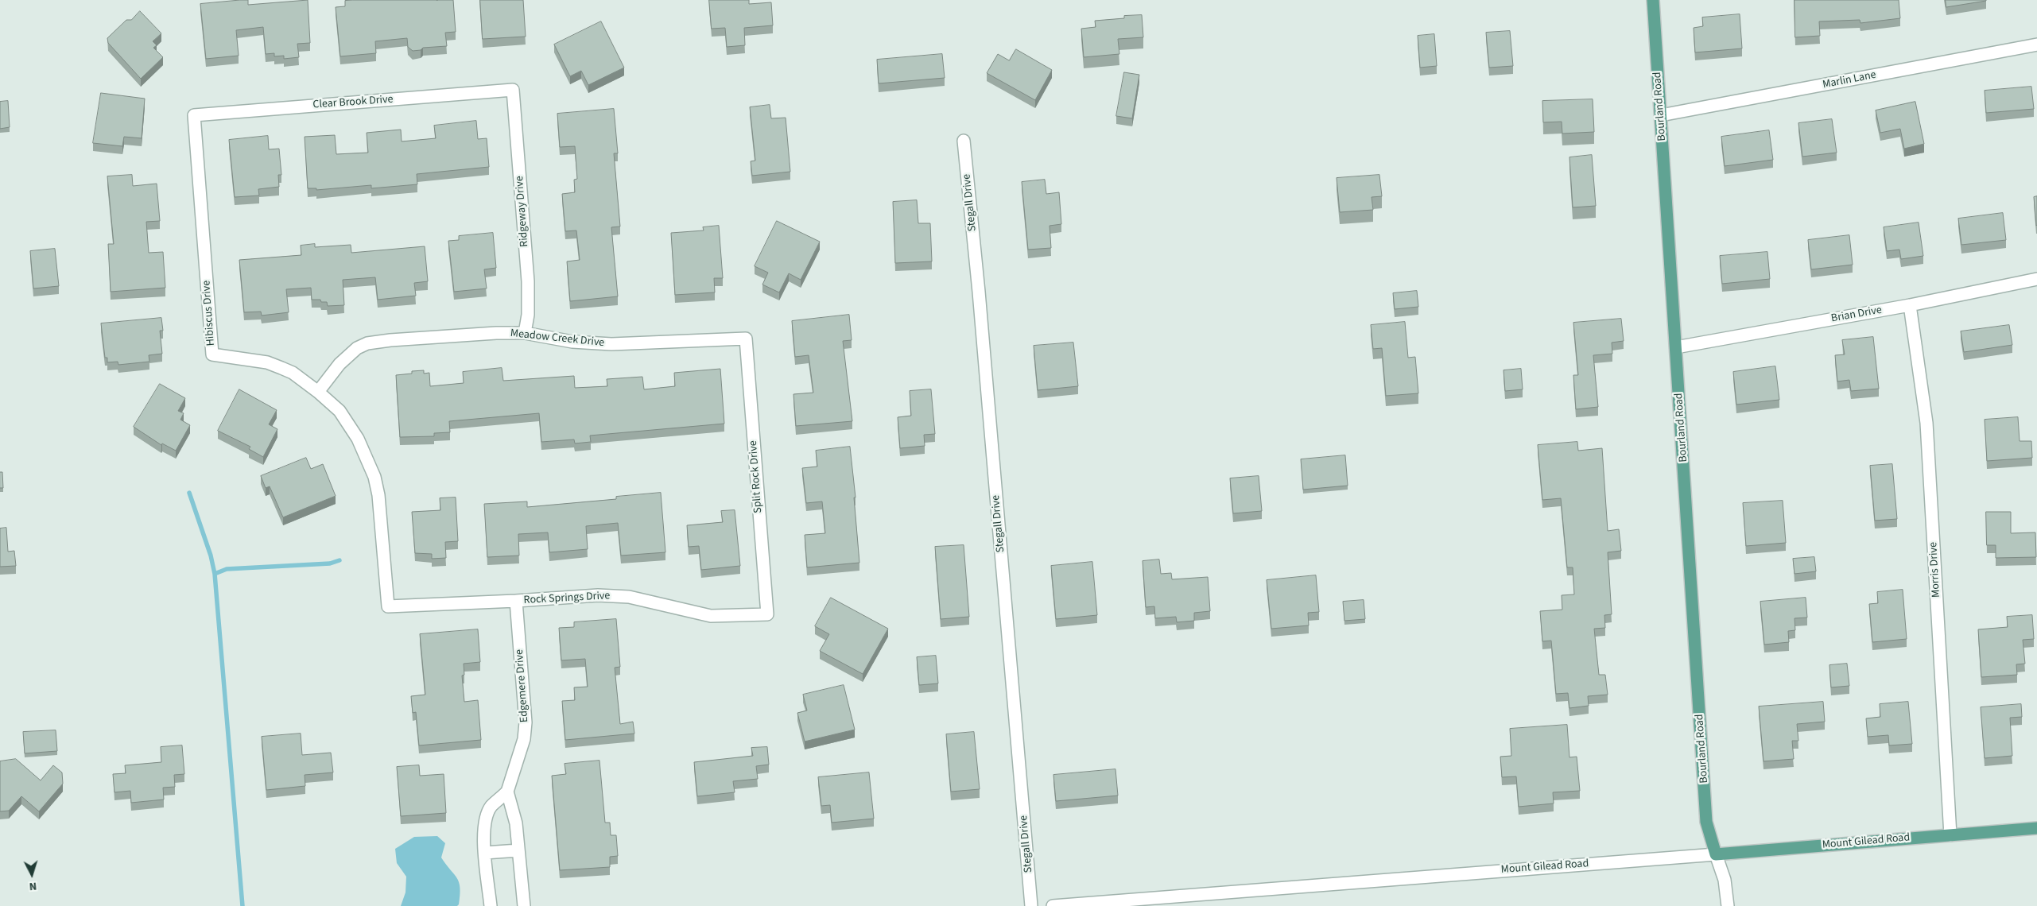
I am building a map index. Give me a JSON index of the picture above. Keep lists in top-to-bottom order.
{
  "streets": {
    "main road": ["Bourland Road", "Mount Gilead Road"],
    "street": [
      "Marlin Lane",
      "Clear Brook Drive",
      "Stegall Drive",
      "Ridgeway Drive",
      "Hibiscus Drive",
      "Brian Drive",
      "Meadow Creek Drive",
      "Split Rock Drive",
      "Morris Drive",
      "Rock Springs Drive",
      "Edgemere Drive"
    ]
  },
  "crossings": [
    ["Marlin Lane", "Bourland Road"],
    ["Clear Brook Drive", "Ridgeway Drive"],
    ["Clear Brook Drive", "Hibiscus Drive"],
    ["Bourland Road", "Brian Drive"],
    ["Bourland Road", "Mount Gilead Road"],
    ["Ridgeway Drive", "Meadow Creek Drive"],
    ["Hibiscus Drive", "Meadow Creek Drive"],
    ["Hibiscus Drive", "Rock Springs Drive"],
    ["Brian Drive", "Morris Drive"],
    ["Meadow Creek Drive", "Split Rock Drive"],
    ["Split Rock Drive", "Rock Springs Drive"],
    ["Morris Drive", "Mount Gilead Road"],
    ["Rock Springs Drive", "Edgemere Drive"]
  ],
  "north": "bottom"
}
